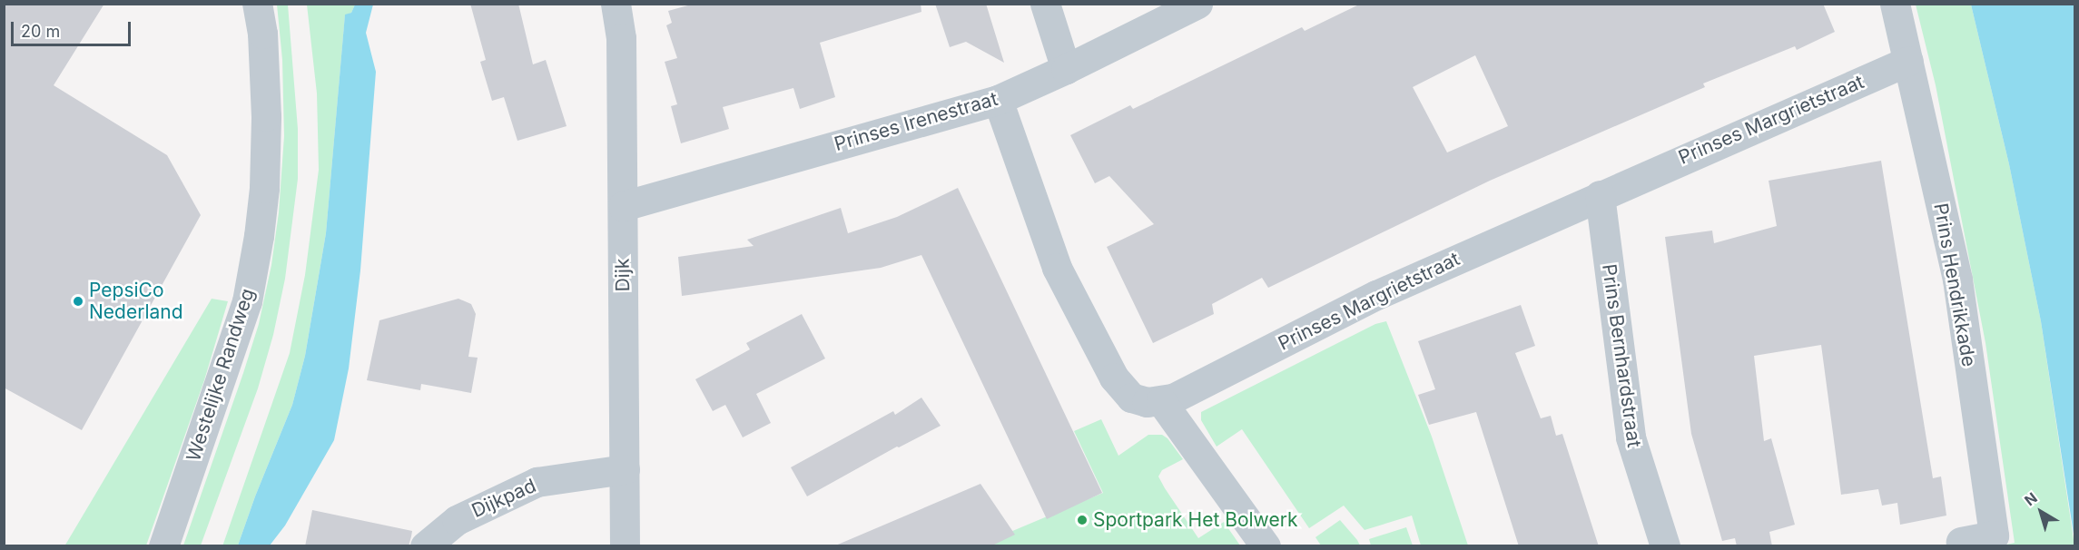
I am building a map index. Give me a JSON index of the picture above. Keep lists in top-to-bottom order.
{
  "streets": {
    "street": [
      "Prinses Margrietstraat",
      "Prinses Irenestraat",
      "Dijk",
      "Prins Hendrikkade",
      "Prins Bernhardstraat",
      "Westelijke Randweg",
      "Dijkpad"
    ]
  },
  "crossings": [
    ["Prinses Margrietstraat", "Prinses Irenestraat"],
    ["Prinses Margrietstraat", "Prins Hendrikkade"],
    ["Prinses Margrietstraat", "Prins Bernhardstraat"],
    ["Prinses Irenestraat", "Dijk"],
    ["Dijk", "Dijkpad"]
  ],
  "places": ["PepsiCo Nederland", "Sportpark Het Bolwerk"],
  "scale_bar": "20 m",
  "north": "top left"
}
